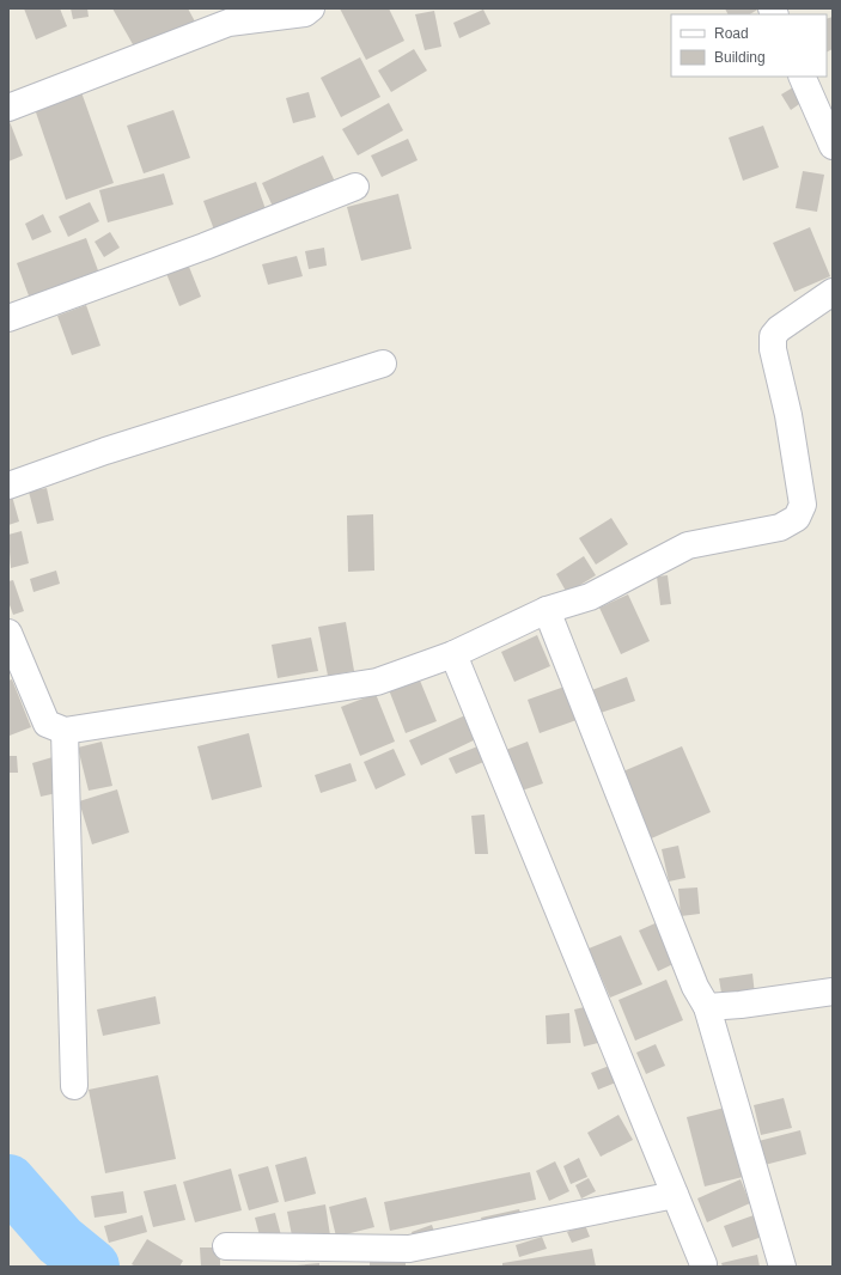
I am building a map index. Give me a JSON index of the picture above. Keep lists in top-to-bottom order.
{
  "legend": ["Road", "Building"]
}
